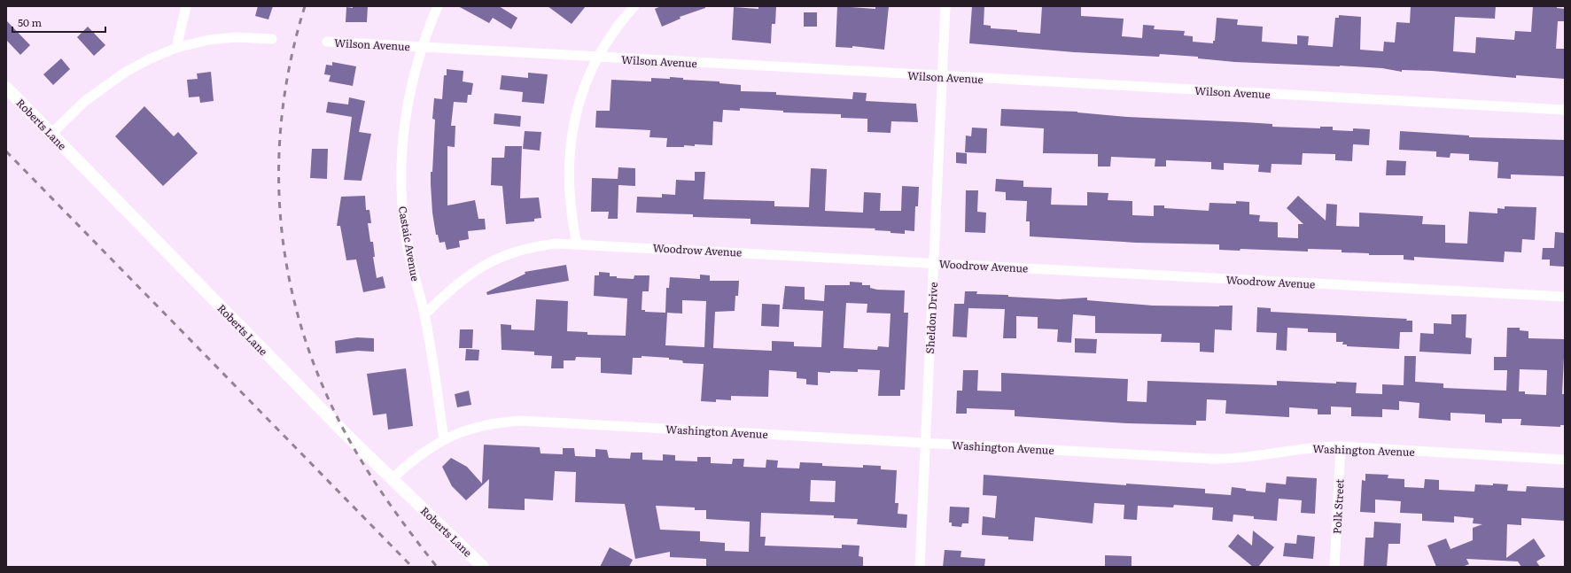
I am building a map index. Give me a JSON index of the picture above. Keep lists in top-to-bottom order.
{
  "streets": {
    "street": [
      "Wilson Avenue",
      "Roberts Lane",
      "Castaic Avenue",
      "Woodrow Avenue",
      "Sheldon Drive",
      "Washington Avenue",
      "Polk Street"
    ]
  },
  "crossings": [
    ["Wilson Avenue", "Castaic Avenue"],
    ["Wilson Avenue", "Sheldon Drive"],
    ["Castaic Avenue", "Woodrow Avenue"],
    ["Castaic Avenue", "Washington Avenue"],
    ["Woodrow Avenue", "Sheldon Drive"],
    ["Sheldon Drive", "Washington Avenue"],
    ["Washington Avenue", "Polk Street"]
  ],
  "scale_bar": "50 m"
}
